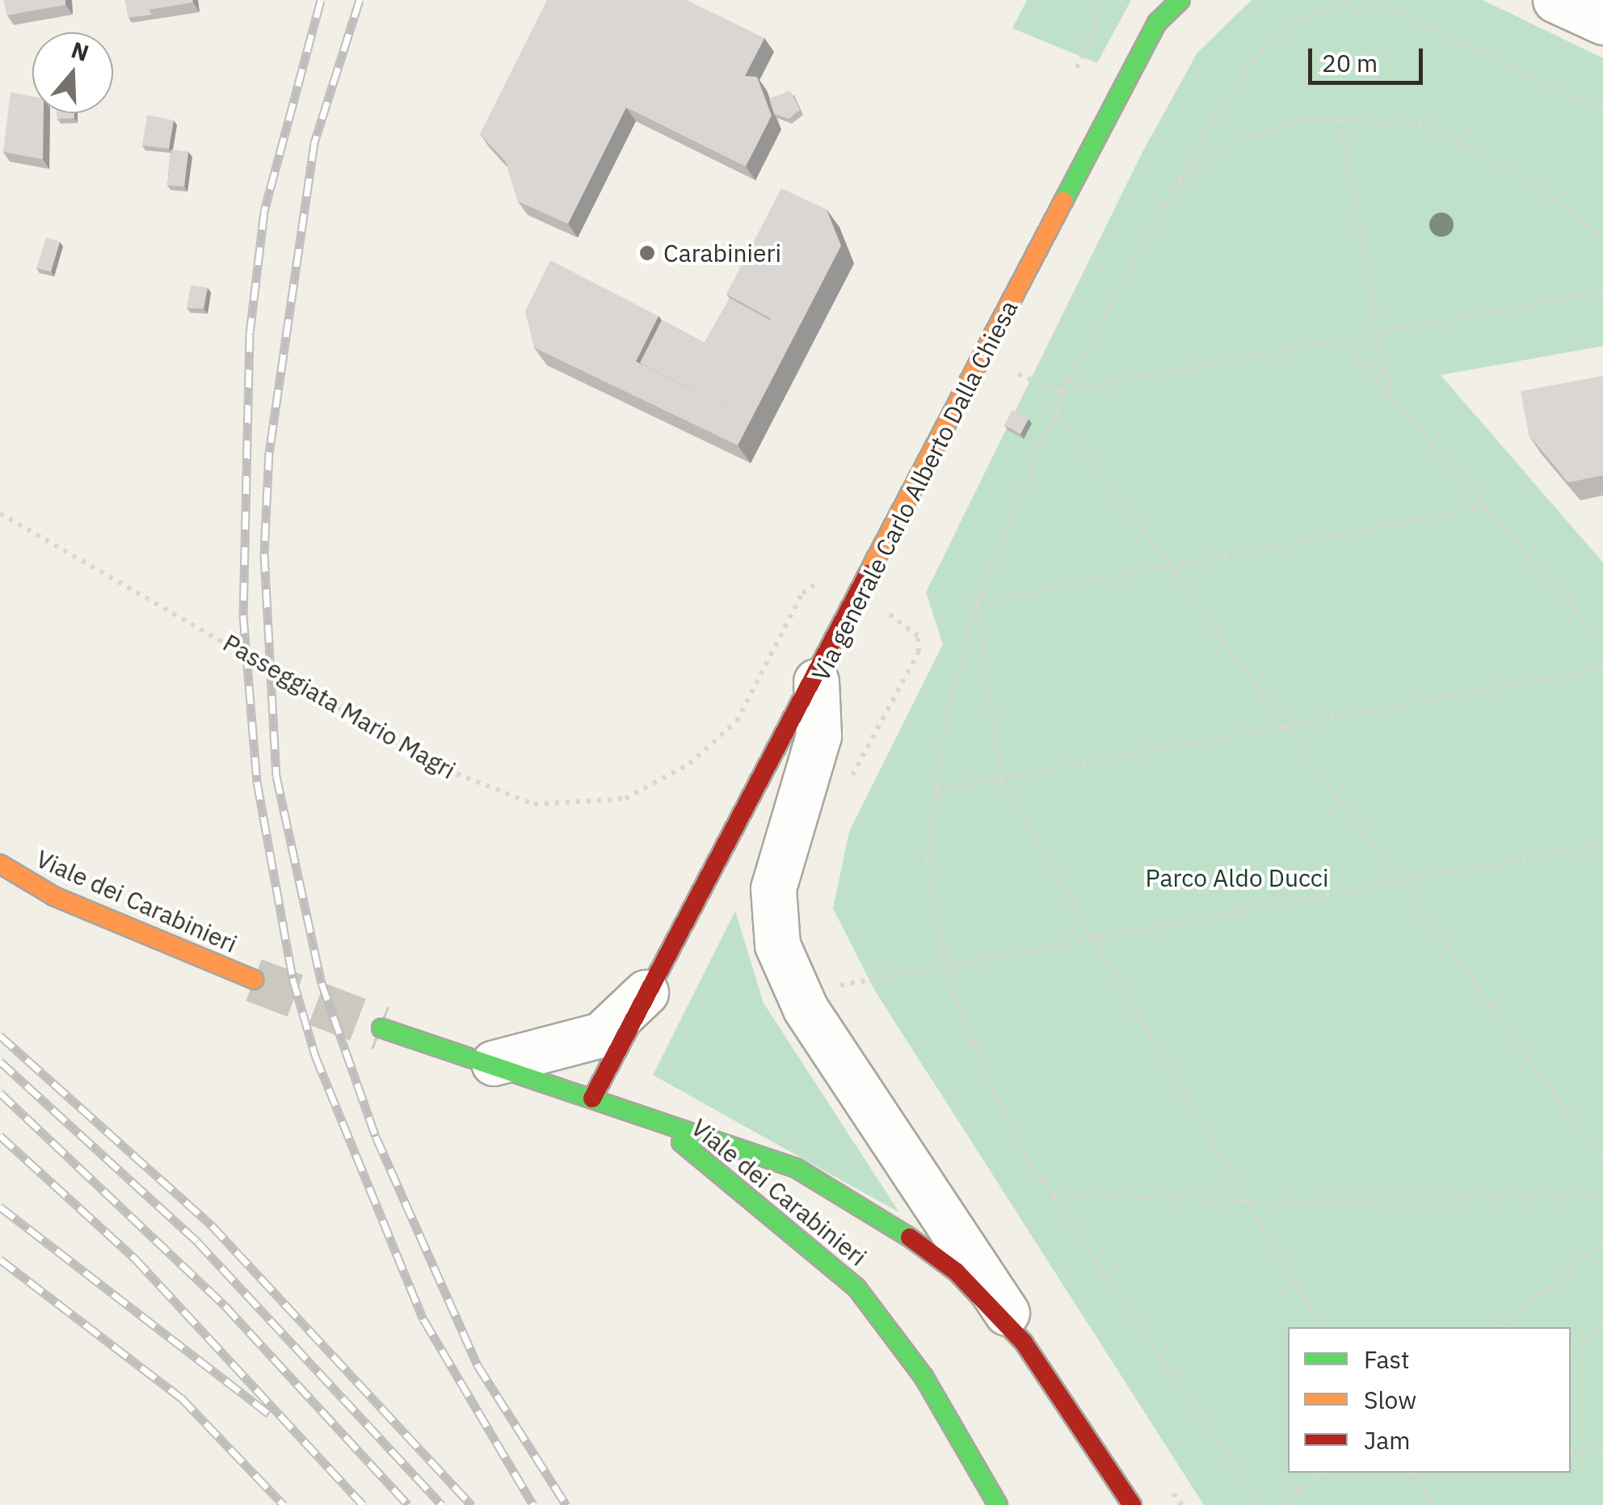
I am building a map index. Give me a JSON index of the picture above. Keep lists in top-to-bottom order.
{
  "streets": {
    "main road": ["Via generale Carlo Alberto Dalla Chiesa", "Viale dei Carabinieri"],
    "path": ["Passeggiata Mario Magri"]
  },
  "crossings": [
    ["Via generale Carlo Alberto Dalla Chiesa", "Viale dei Carabinieri"]
  ],
  "parks": ["Parco Aldo Ducci"],
  "places": ["Carabinieri"],
  "legend": ["Fast", "Slow", "Jam"],
  "scale_bar": "20 m",
  "north": "top"
}
